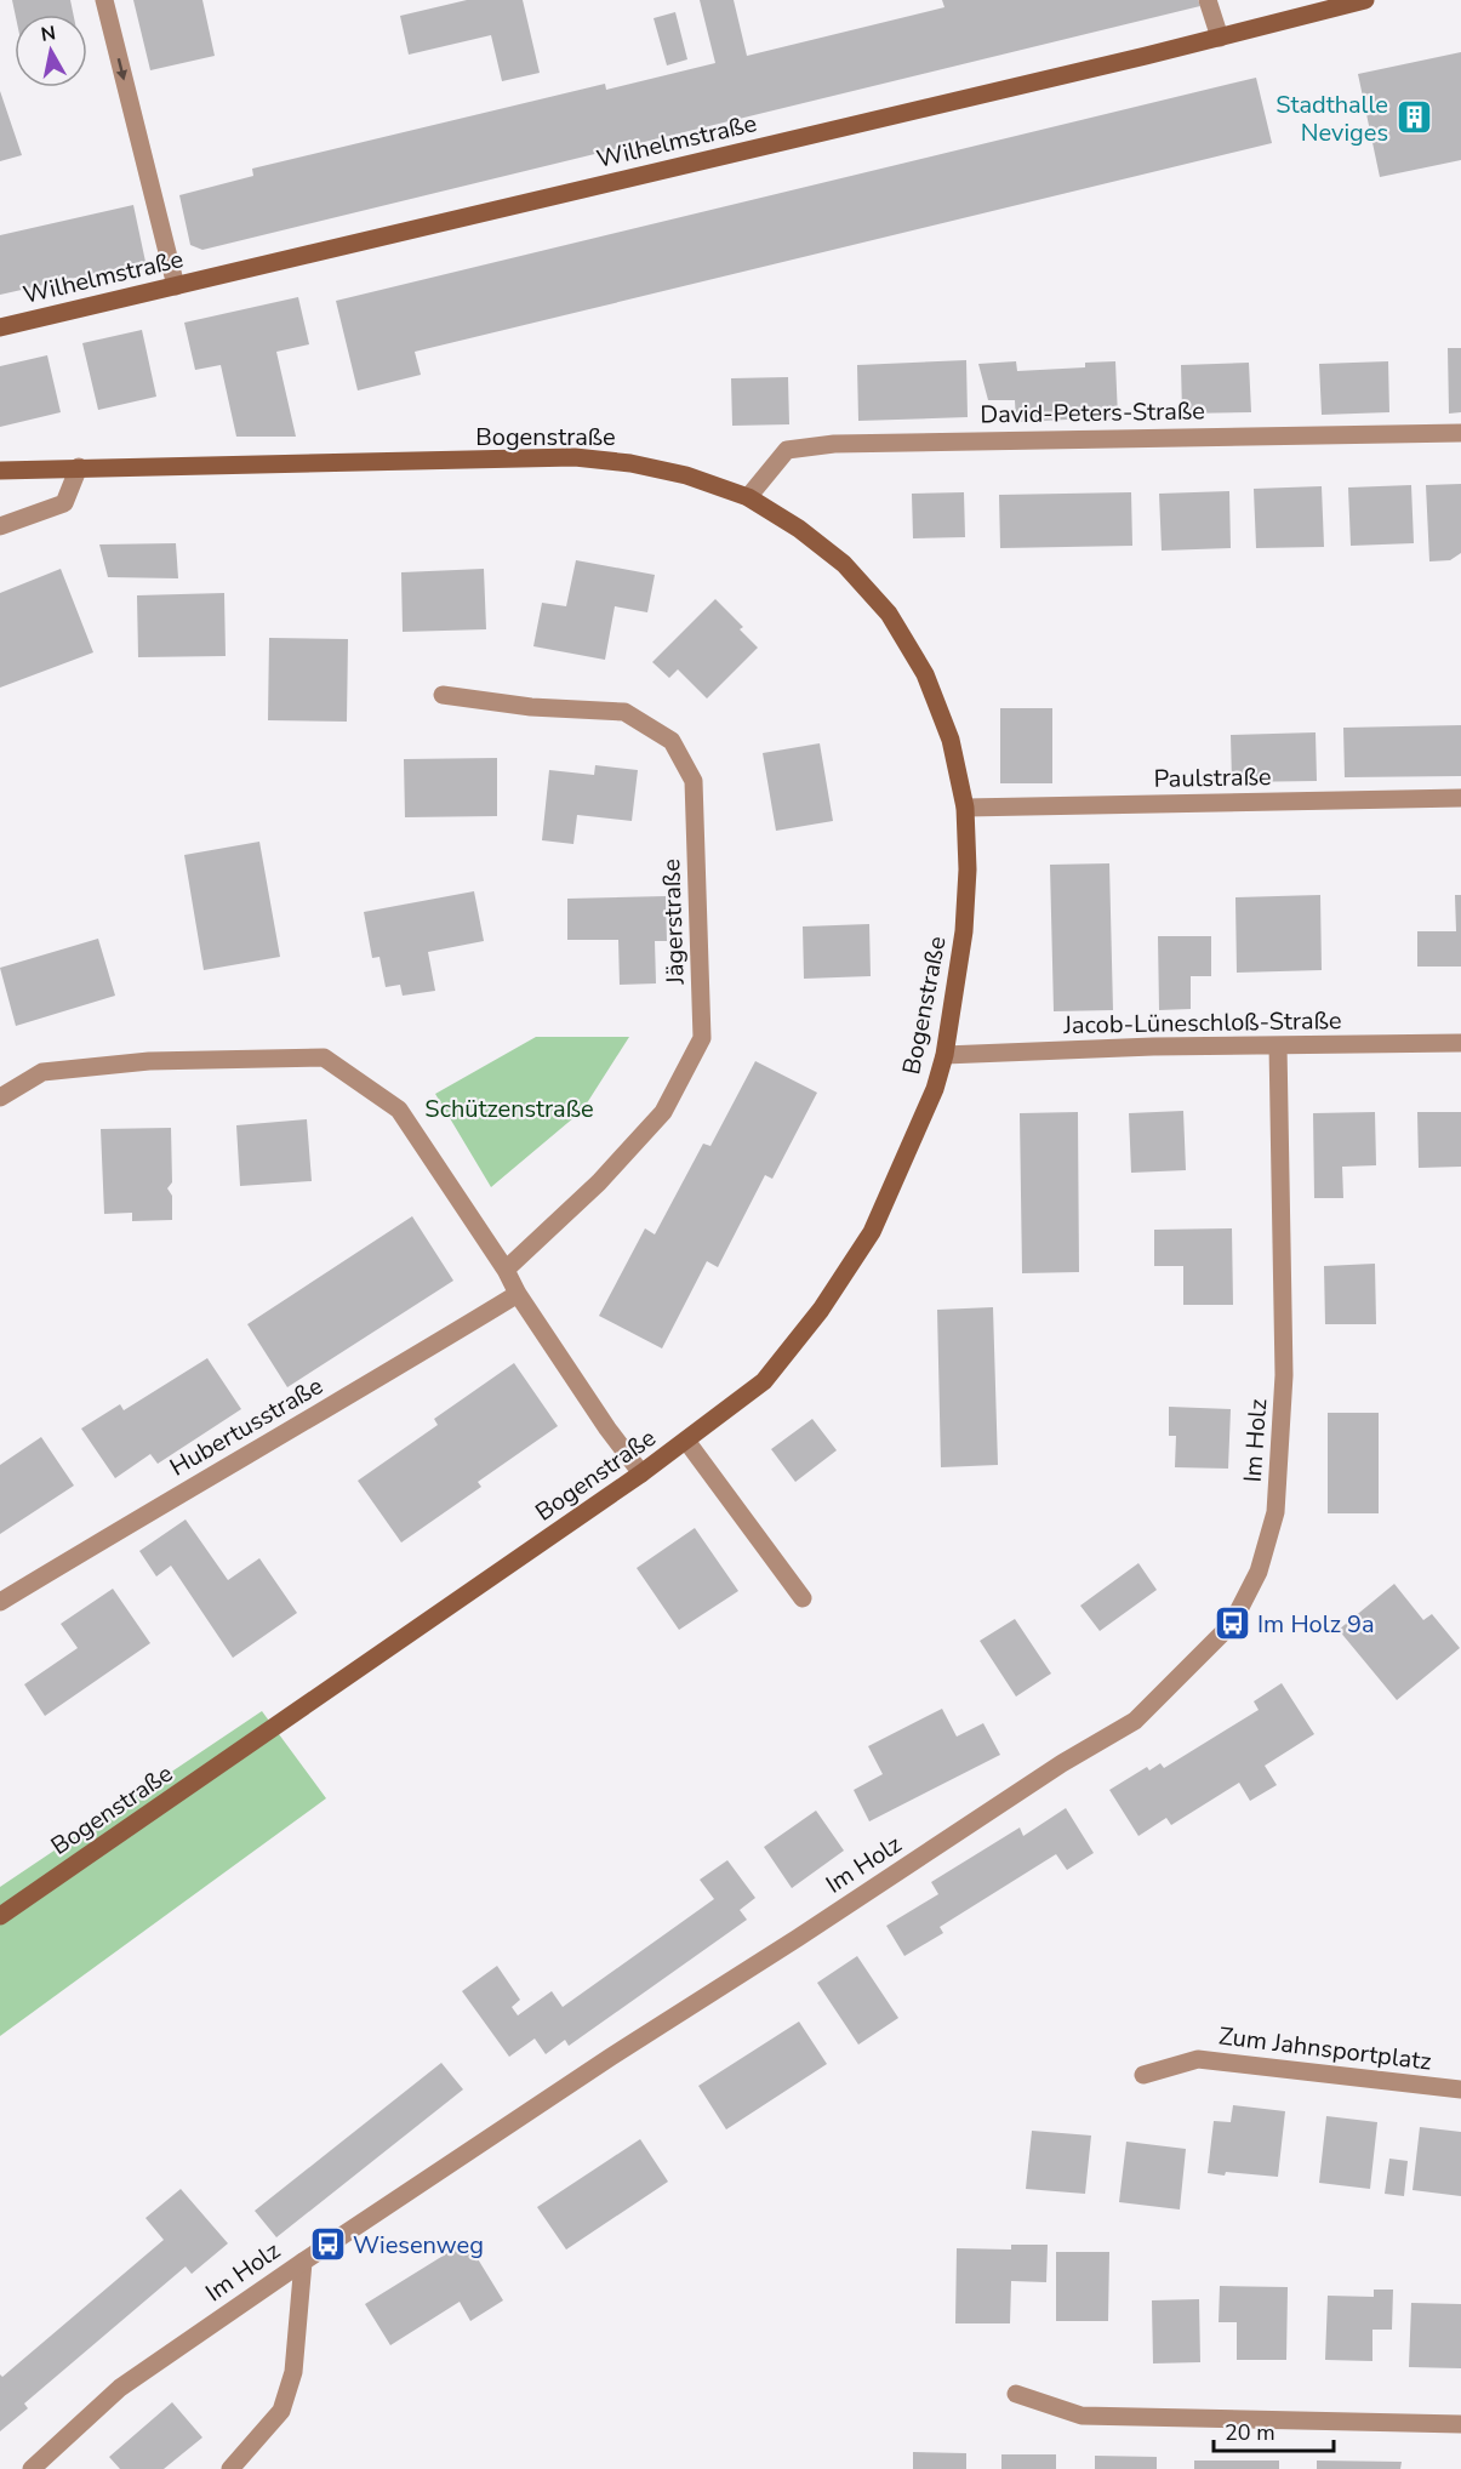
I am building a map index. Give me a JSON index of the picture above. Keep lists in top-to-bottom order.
{
  "streets": {
    "main road": ["Wilhelmstraße", "Bogenstraße"],
    "street": [
      "David-Peters-Straße",
      "Paulstraße",
      "Jägerstraße",
      "Jacob-Lüneschloß-Straße",
      "Hubertusstraße",
      "Im Holz",
      "Zum Jahnsportplatz"
    ]
  },
  "crossings": [
    ["David-Peters-Straße", "Bogenstraße"],
    ["Bogenstraße", "Paulstraße"],
    ["Bogenstraße", "Jacob-Lüneschloß-Straße"],
    ["Jacob-Lüneschloß-Straße", "Im Holz"]
  ],
  "parks": ["Schützenstraße"],
  "places": {
    "building": ["Stadthalle Neviges"],
    "bus stop": ["Im Holz 9a", "Wiesenweg"]
  },
  "scale_bar": "20 m",
  "north": "top"
}
